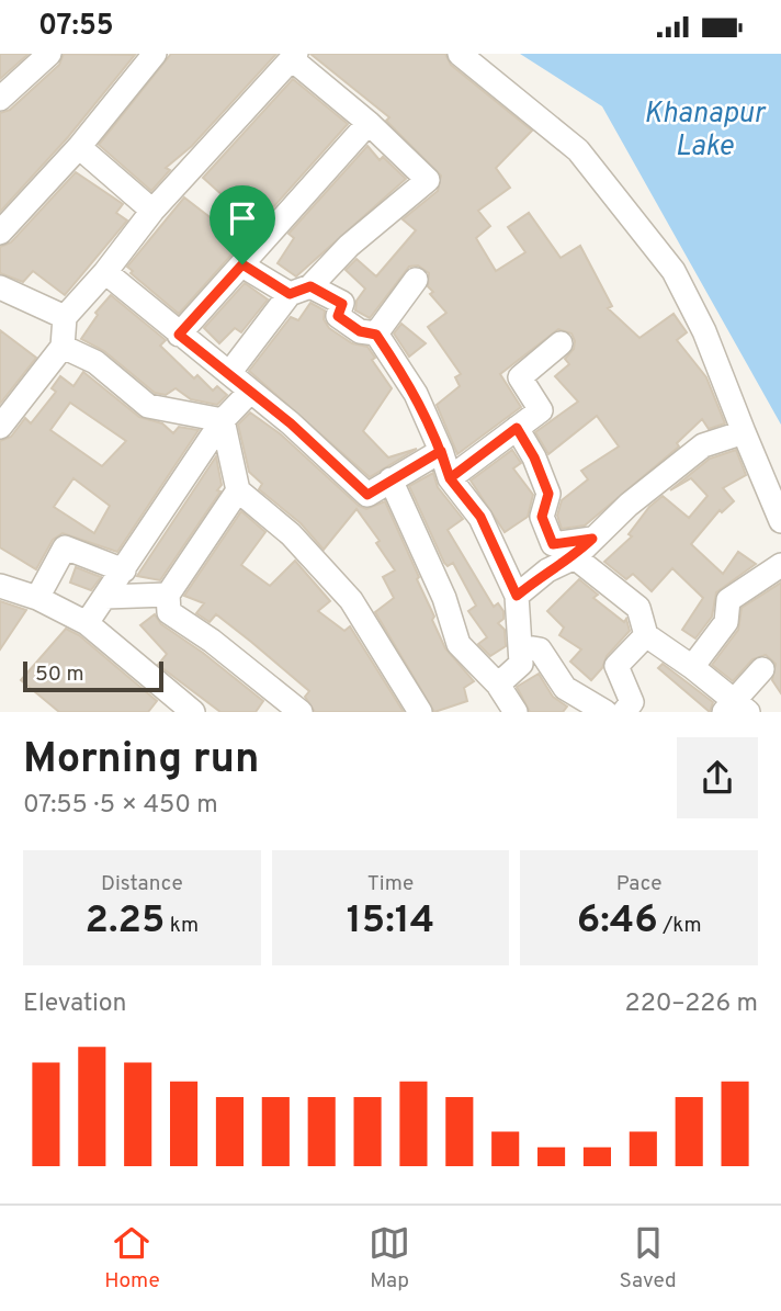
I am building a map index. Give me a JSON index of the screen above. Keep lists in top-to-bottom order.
{
  "water": ["Khanapur Lake"],
  "scale_bar": "50 m",
  "page": {
    "status": "07:55",
    "scale": "50 m",
    "heading": ["Morning run", "07:55 · 5 × 450 m"],
    "stats": [
      ["Distance", "2.25 km"],
      ["Time", "15:14"],
      ["Pace", "6:46 /km"]
    ],
    "chart": ["Elevation", "220–226 m"],
    "tabs": ["Home", "Map", "Saved"]
  }
}
